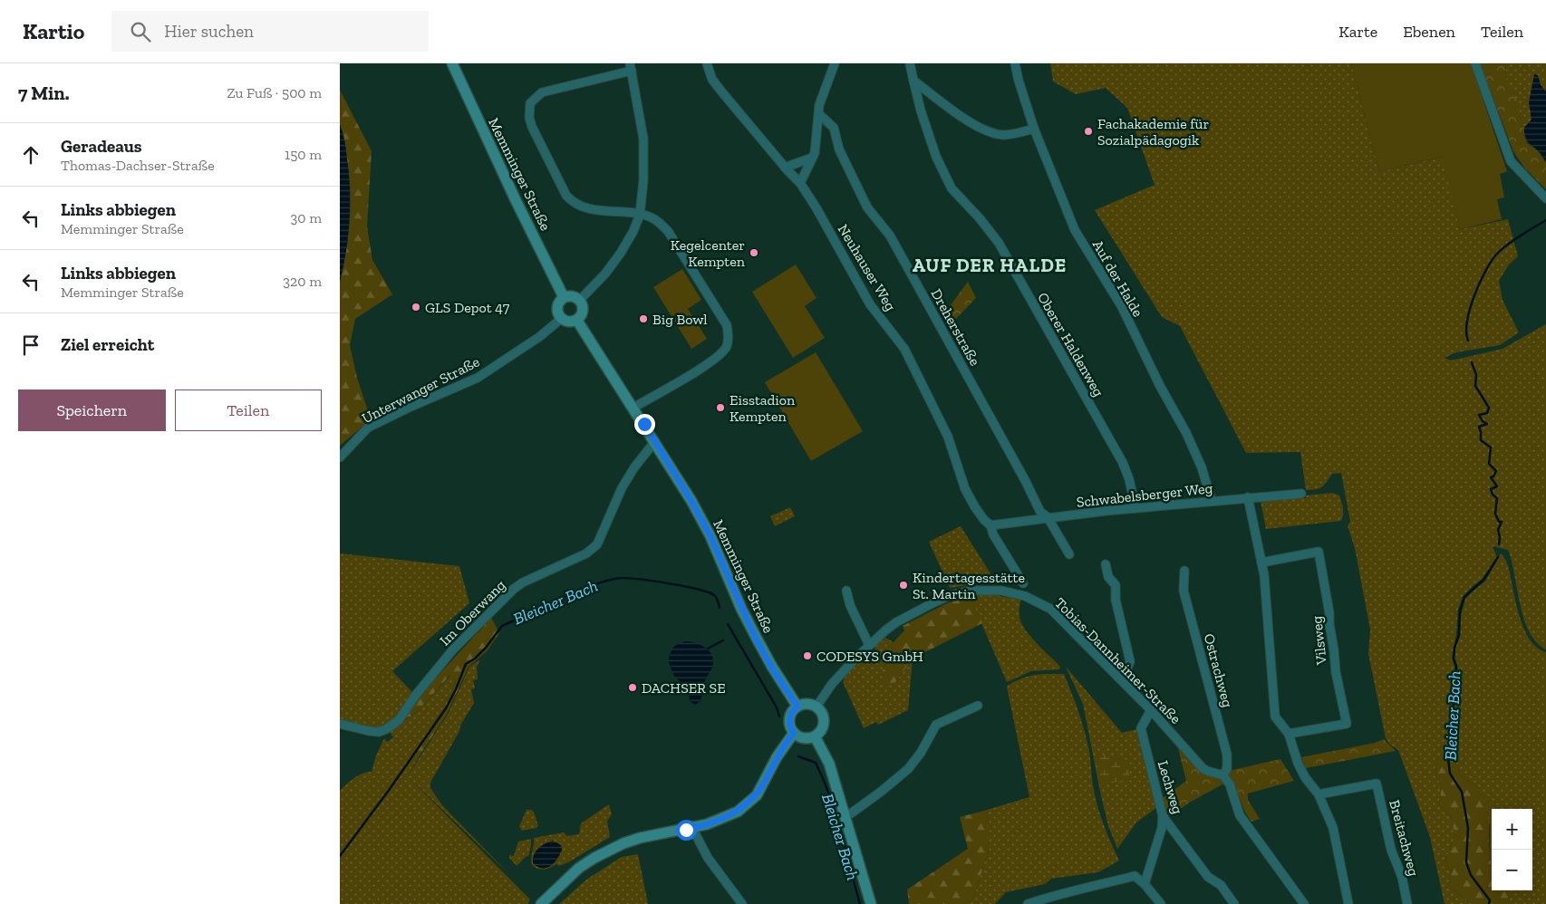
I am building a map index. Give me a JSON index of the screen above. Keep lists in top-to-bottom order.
{
  "streets": {
    "main road": ["Memminger Straße"],
    "street": [
      "Neuhauser Weg",
      "Auf der Halde",
      "Dreherstraße",
      "Oberer Haldenweg",
      "Unterwanger Straße",
      "Schwabelsberger Weg",
      "Im Oberwang",
      "Vilsweg",
      "Tobias-Dannheimer-Straße",
      "Ostrachweg",
      "Lechweg",
      "Breitachweg"
    ]
  },
  "crossings": [
    ["Memminger Straße", "Unterwanger Straße"],
    ["Memminger Straße", "Im Oberwang"],
    ["Memminger Straße", "Tobias-Dannheimer-Straße"],
    ["Neuhauser Weg", "Schwabelsberger Weg"],
    ["Auf der Halde", "Schwabelsberger Weg"],
    ["Dreherstraße", "Schwabelsberger Weg"],
    ["Oberer Haldenweg", "Schwabelsberger Weg"],
    ["Tobias-Dannheimer-Straße", "Ostrachweg"],
    ["Tobias-Dannheimer-Straße", "Lechweg"]
  ],
  "districts": ["AUF DER HALDE"],
  "water": ["Bleicher Bach"],
  "places": [
    "Fachakademie für Sozialpädagogik",
    "Kegelcenter Kempten",
    "GLS Depot 47",
    "Big Bowl",
    "Eisstadion Kempten",
    "Kindertagesstätte St. Martin",
    "CODESYS GmbH",
    "DACHSER SE"
  ],
  "page": {
    "header": "Kartio",
    "search": "Hier suchen",
    "nav": ["Karte", "Ebenen", "Teilen"],
    "heading": ["7 Min.", "Zu Fuß · 500 m"],
    "list": [
      ["Geradeaus", "Thomas-Dachser-Straße", "150 m"],
      ["Links abbiegen", "Memminger Straße", "30 m"],
      ["Links abbiegen", "Memminger Straße", "320 m"],
      "Ziel erreicht"
    ],
    "buttons": ["Speichern", "Teilen"],
    "map_buttons": ["+", "−"]
  }
}
